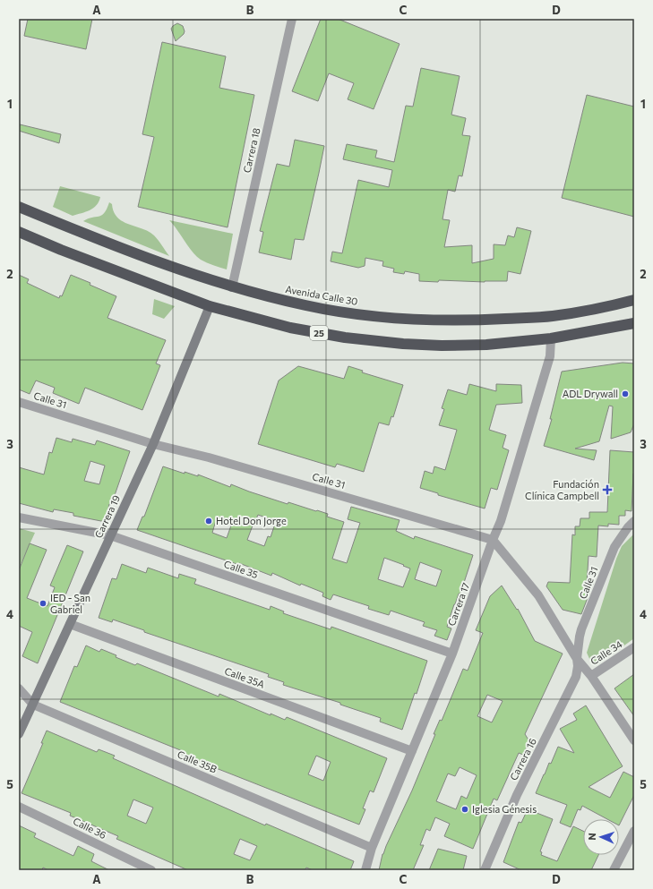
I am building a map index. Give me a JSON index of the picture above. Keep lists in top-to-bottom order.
{
  "streets": {
    "highway": ["Avenida Calle 30", "25"],
    "street": [
      "Carrera 18",
      "Calle 31",
      "Carrera 19",
      "Calle 35",
      "Carrera 17",
      "Calle 34",
      "Calle 35A",
      "Carrera 16",
      "Calle 35B",
      "Calle 36"
    ]
  },
  "crossings": [
    ["Carrera 18", "Avenida Calle 30"],
    ["25", "Carrera 19"],
    ["25", "Carrera 17"],
    ["Calle 31", "Carrera 19"],
    ["Calle 31", "Carrera 17"],
    ["Calle 31", "Carrera 16"],
    ["Carrera 19", "Calle 35"],
    ["Carrera 19", "Calle 35A"],
    ["Carrera 19", "Calle 35B"],
    ["Calle 35", "Carrera 17"],
    ["Carrera 17", "Calle 35A"],
    ["Carrera 17", "Calle 35B"]
  ],
  "places": {
    "other": [
      "ADL Drywall",
      "Hotel Don Jorge",
      "IED - San Gabriel",
      "Iglesia Génesis"
    ],
    "health": ["Fundación Clínica Campbell"]
  },
  "north": "left",
  "grid": {
    "columns": [
      "A",
      "B",
      "C",
      "D"
    ],
    "rows": [
      "1",
      "2",
      "3",
      "4",
      "5"
    ]
  }
}
